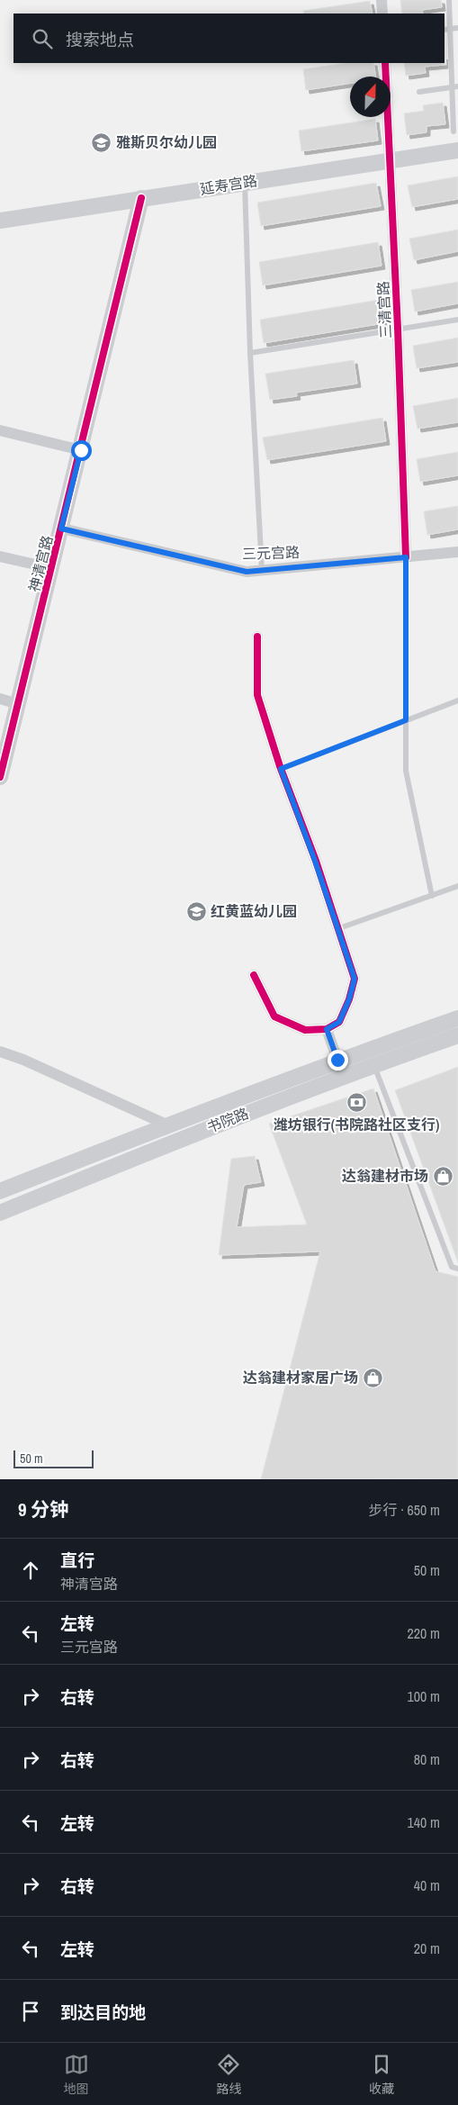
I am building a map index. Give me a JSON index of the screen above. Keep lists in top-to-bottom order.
{
  "streets": {
    "street": [
      "延寿宫路",
      "三清宫路",
      "三元宫路",
      "神清宫路",
      "书院路"
    ]
  },
  "crossings": [
    ["延寿宫路", "三清宫路"],
    ["延寿宫路", "神清宫路"],
    ["三清宫路", "三元宫路"],
    ["三元宫路", "神清宫路"]
  ],
  "places": {
    "school or university": ["雅斯贝尔幼儿园", "红黄蓝幼儿园"],
    "bank": ["潍坊银行(书院路社区支行)"],
    "shop": ["达翁建材市场", "达翁建材家居广场"]
  },
  "scale_bar": "50 m",
  "north": "top",
  "page": {
    "search": "搜索地点",
    "scale": "50 m",
    "heading": ["9 分钟", "步行 · 650 m"],
    "list": [
      ["直行", "神清宫路", "50 m"],
      ["左转", "三元宫路", "220 m"],
      ["右转", "100 m"],
      ["右转", "80 m"],
      ["左转", "140 m"],
      ["右转", "40 m"],
      ["左转", "20 m"],
      "到达目的地"
    ],
    "nav": ["地图", "路线", "收藏"]
  }
}
